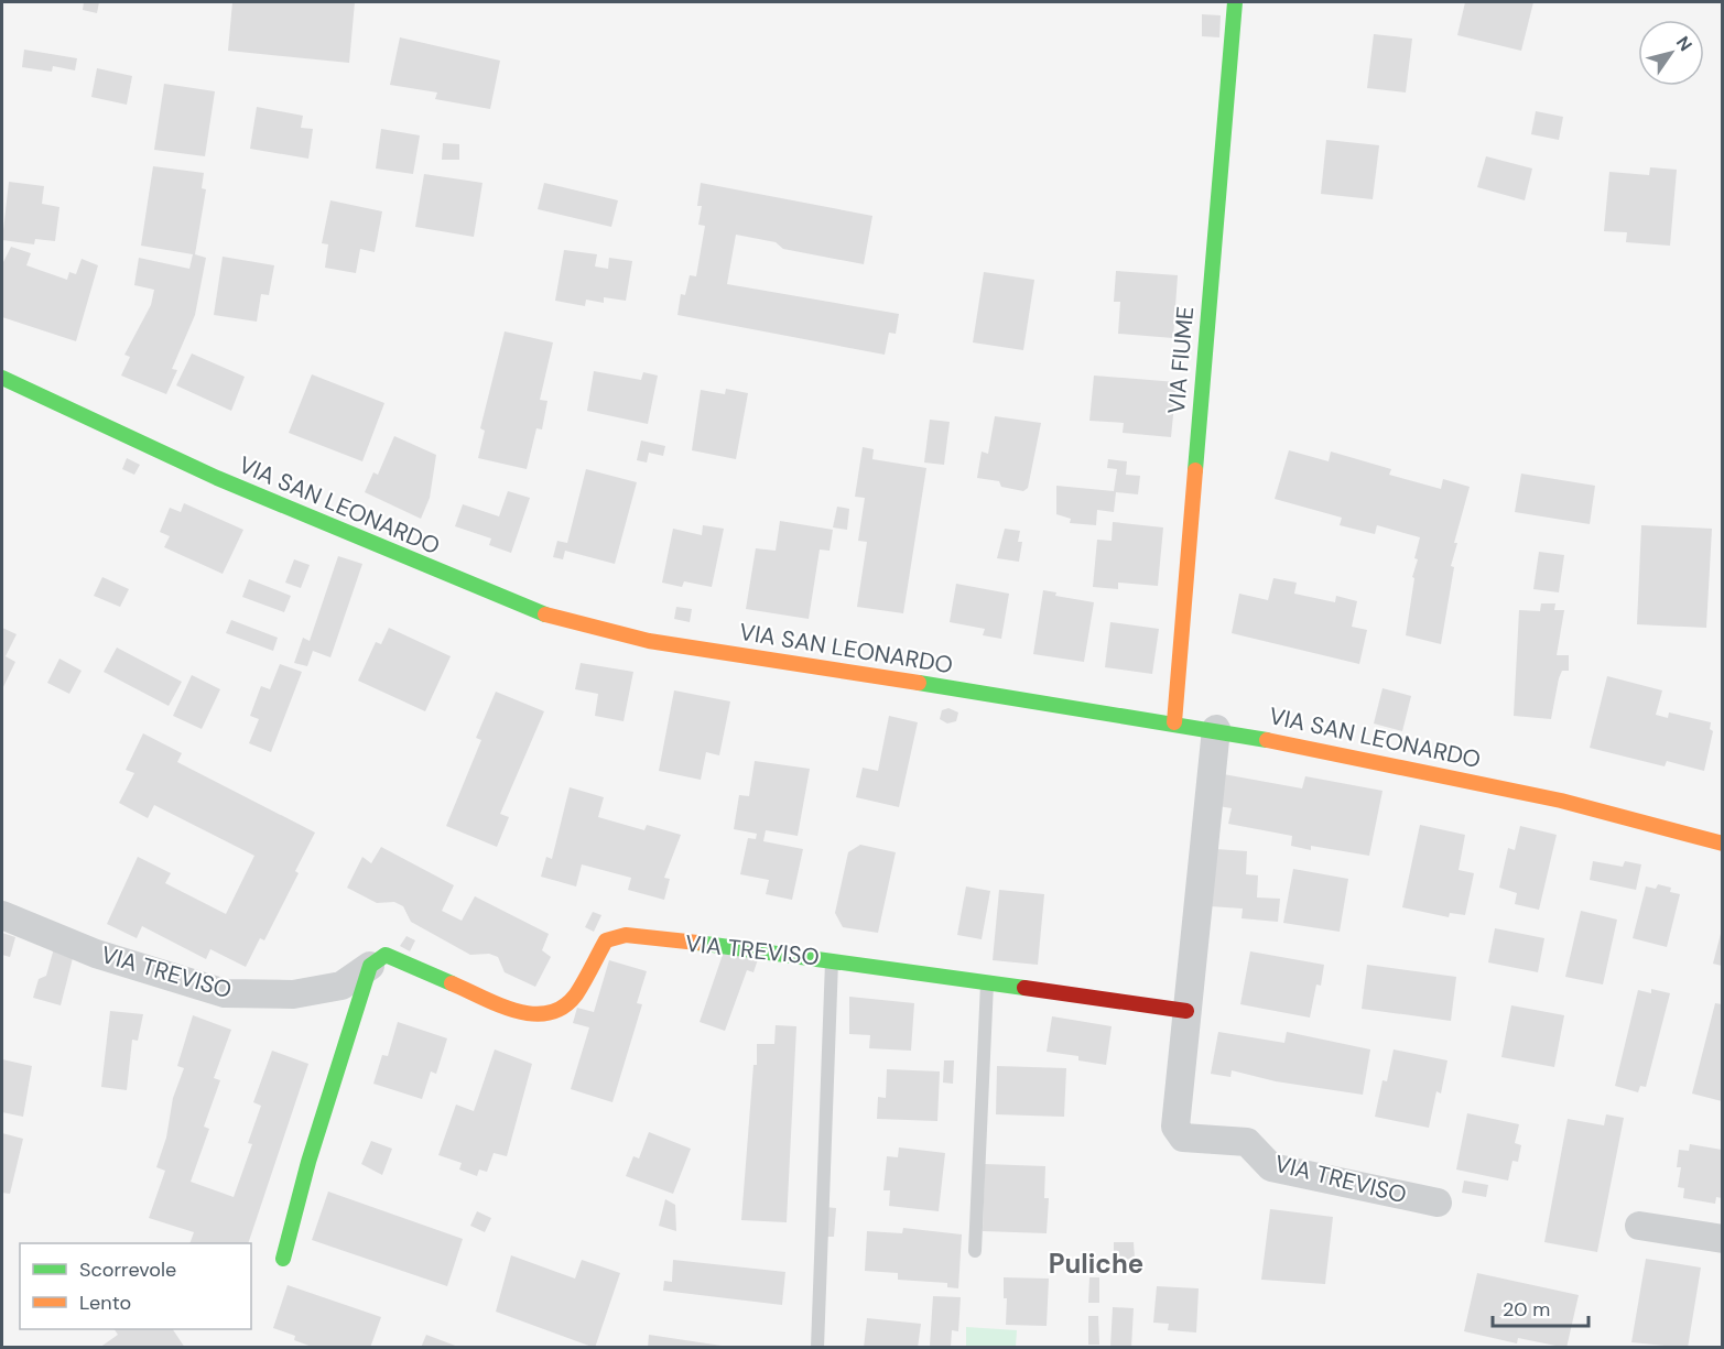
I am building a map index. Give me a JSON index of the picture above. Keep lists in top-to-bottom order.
{
  "streets": {
    "street": ["VIA FIUME", "VIA SAN LEONARDO", "VIA TREVISO"]
  },
  "crossings": [
    ["VIA FIUME", "VIA SAN LEONARDO"],
    ["VIA SAN LEONARDO", "VIA TREVISO"]
  ],
  "districts": ["Puliche"],
  "legend": ["Scorrevole", "Lento"],
  "scale_bar": "20 m",
  "north": "top right"
}
